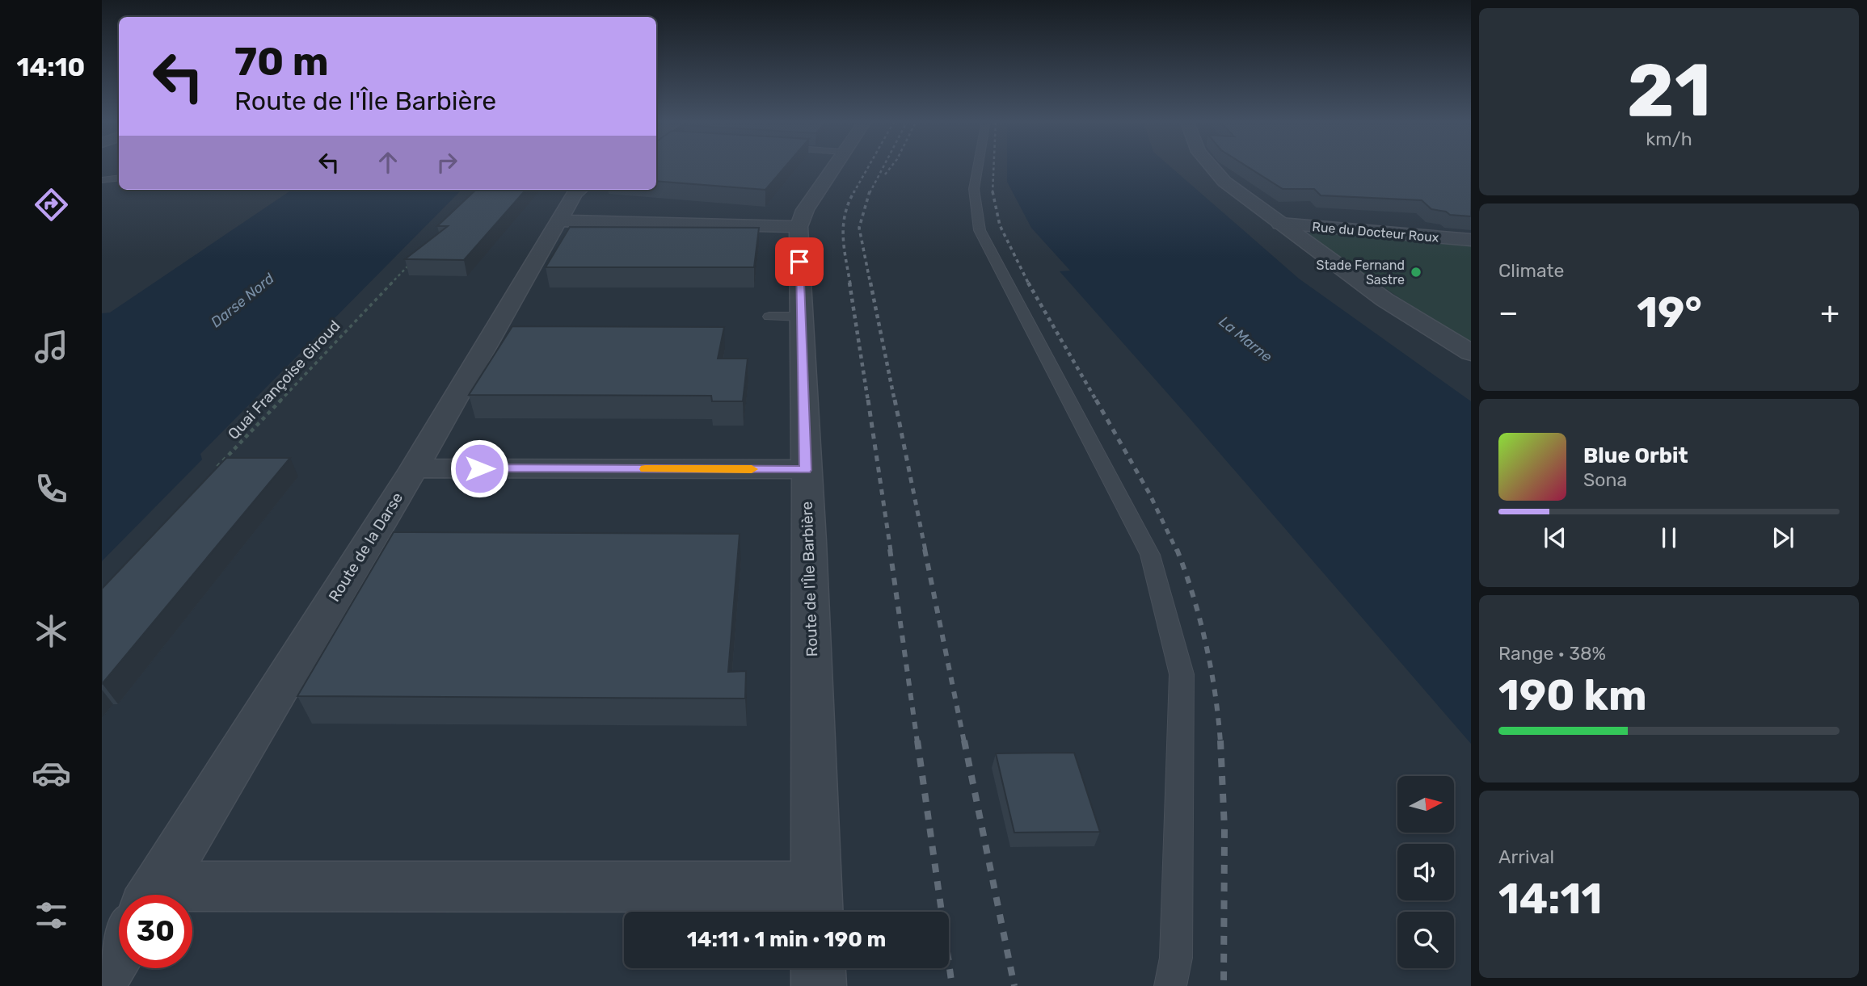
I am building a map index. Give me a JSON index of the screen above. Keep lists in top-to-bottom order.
{
  "streets": {
    "street": ["Rue du Docteur Roux", "Route de la Darse", "Route de l'Île Barbière"],
    "path": ["Quai Françoise Giroud"]
  },
  "water": ["Darse Nord", "La Marne"],
  "places": ["Stade Fernand Sastre"],
  "north": "right",
  "page": {
    "tabs": "14:10",
    "tile": [
      ["21", "km/h"],
      "Climate",
      ["Range · 38%", "190 km"],
      ["Arrival", "14:11"]
    ],
    "turn": ["70 m", "Route de l'Île Barbière"],
    "heat": ["−", "19°", "+"],
    "song": ["Blue Orbit", "Sona"],
    "limit": "30",
    "trip": "14:11 · 1 min · 190 m"
  }
}
